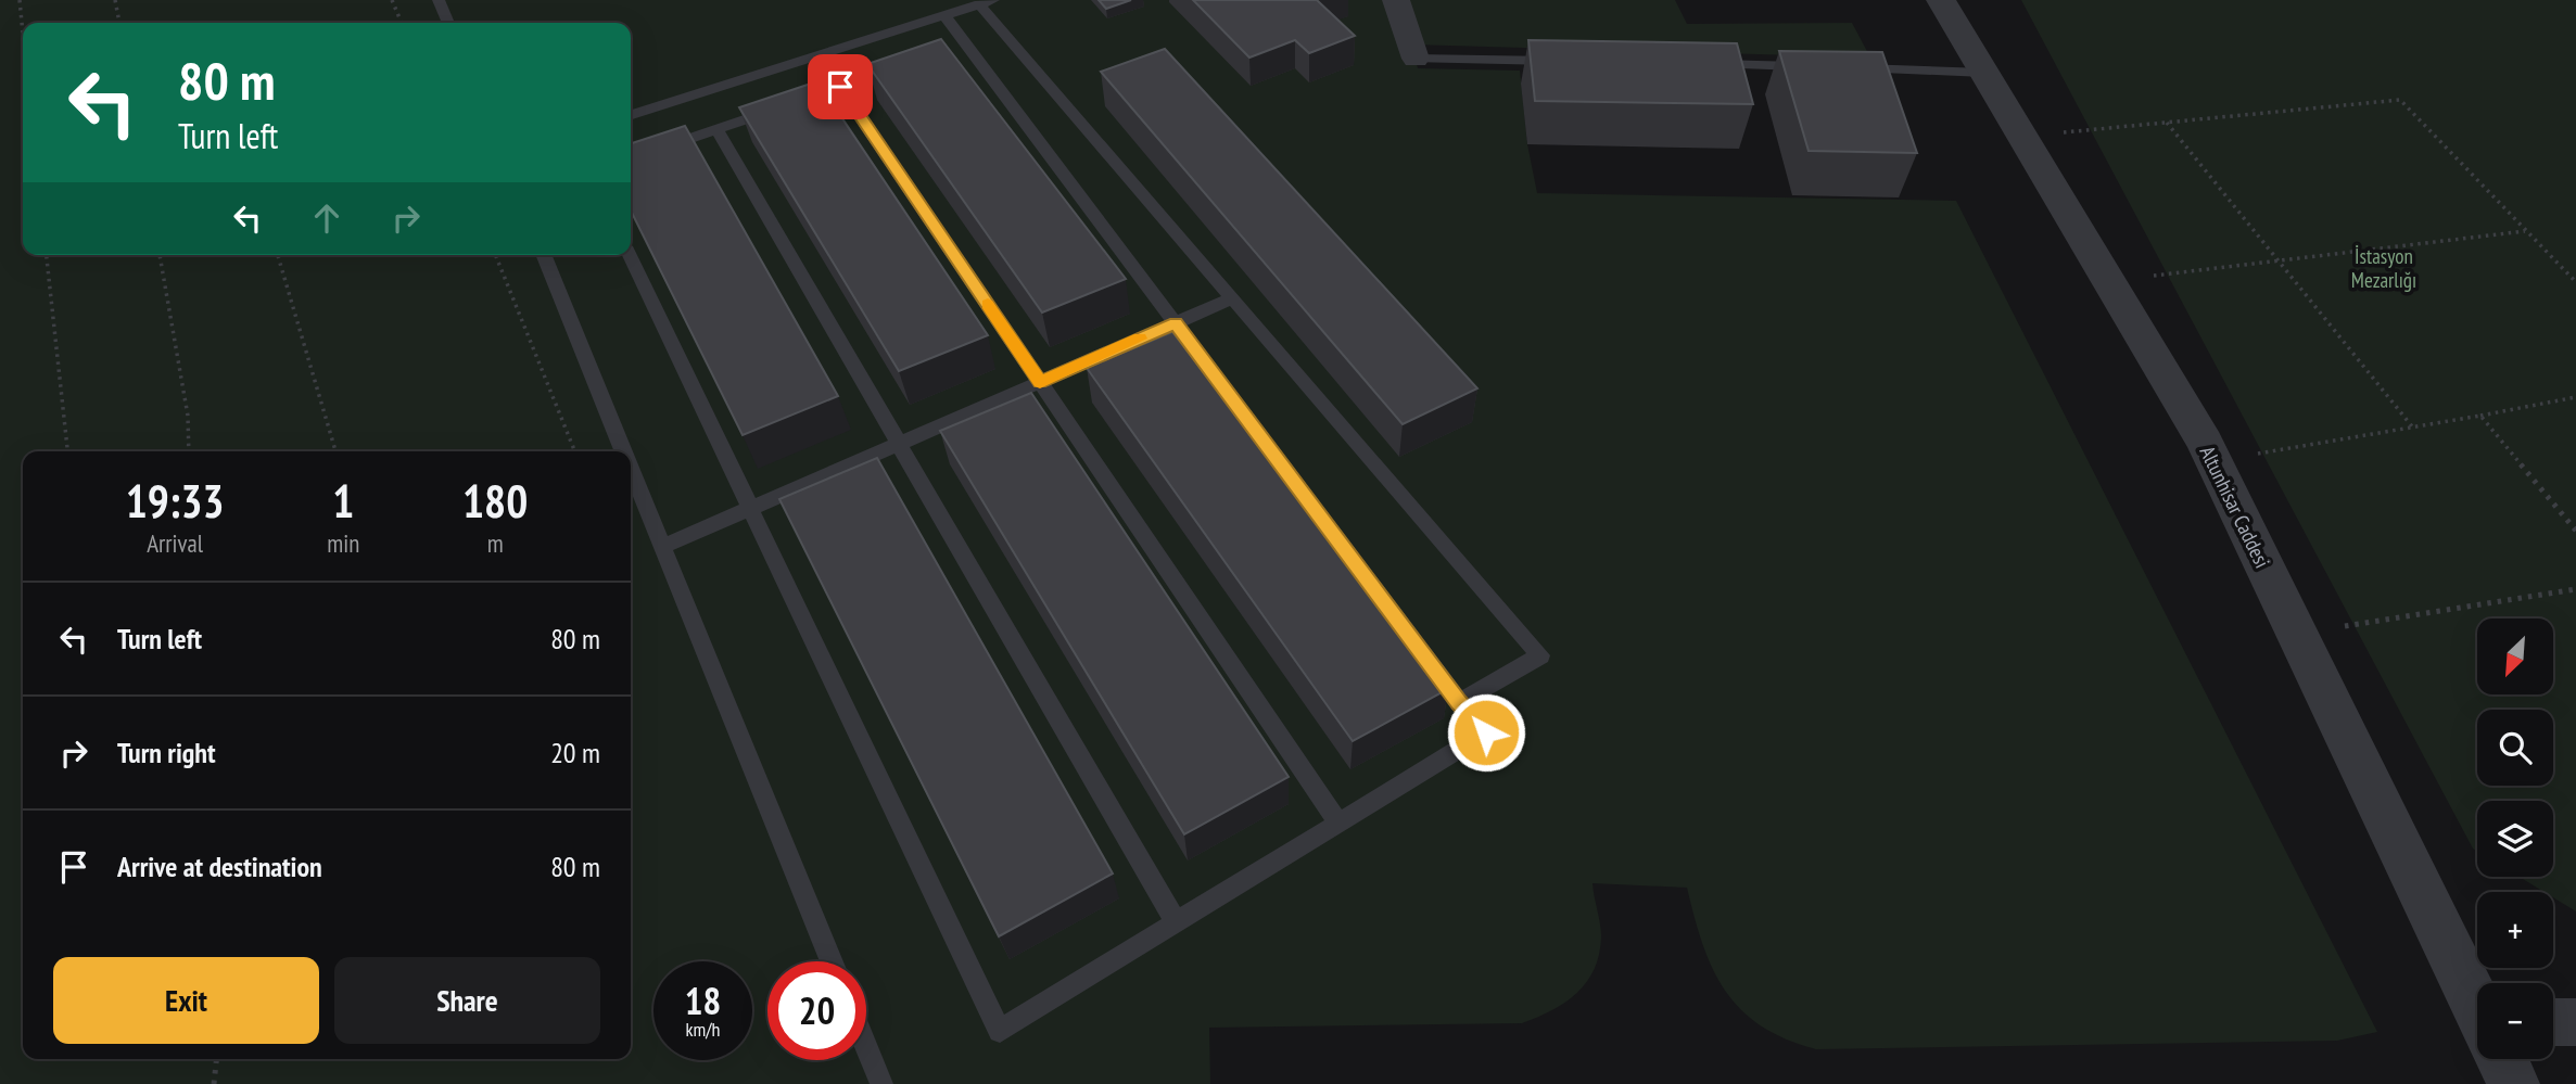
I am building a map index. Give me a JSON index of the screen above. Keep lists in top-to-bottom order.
{
  "streets": {
    "street": ["Altunhisar Caddesi"]
  },
  "parks": ["İstasyon Mezarlığı"],
  "north": "bottom left",
  "page": {
    "turn": ["80 m", "Turn left"],
    "eta": [
      "19:33",
      "Arrival",
      "1",
      "min",
      "180",
      "m"
    ],
    "list": [
      {
        "name": "Turn left",
        "value": "80 m"
      },
      {
        "name": "Turn right",
        "value": "20 m"
      },
      {
        "name": "Arrive at destination",
        "value": "80 m"
      }
    ],
    "map_buttons": ["+", "−"],
    "buttons": ["Exit", "Share"],
    "speed": "18 km/h",
    "limit": "20"
  }
}
